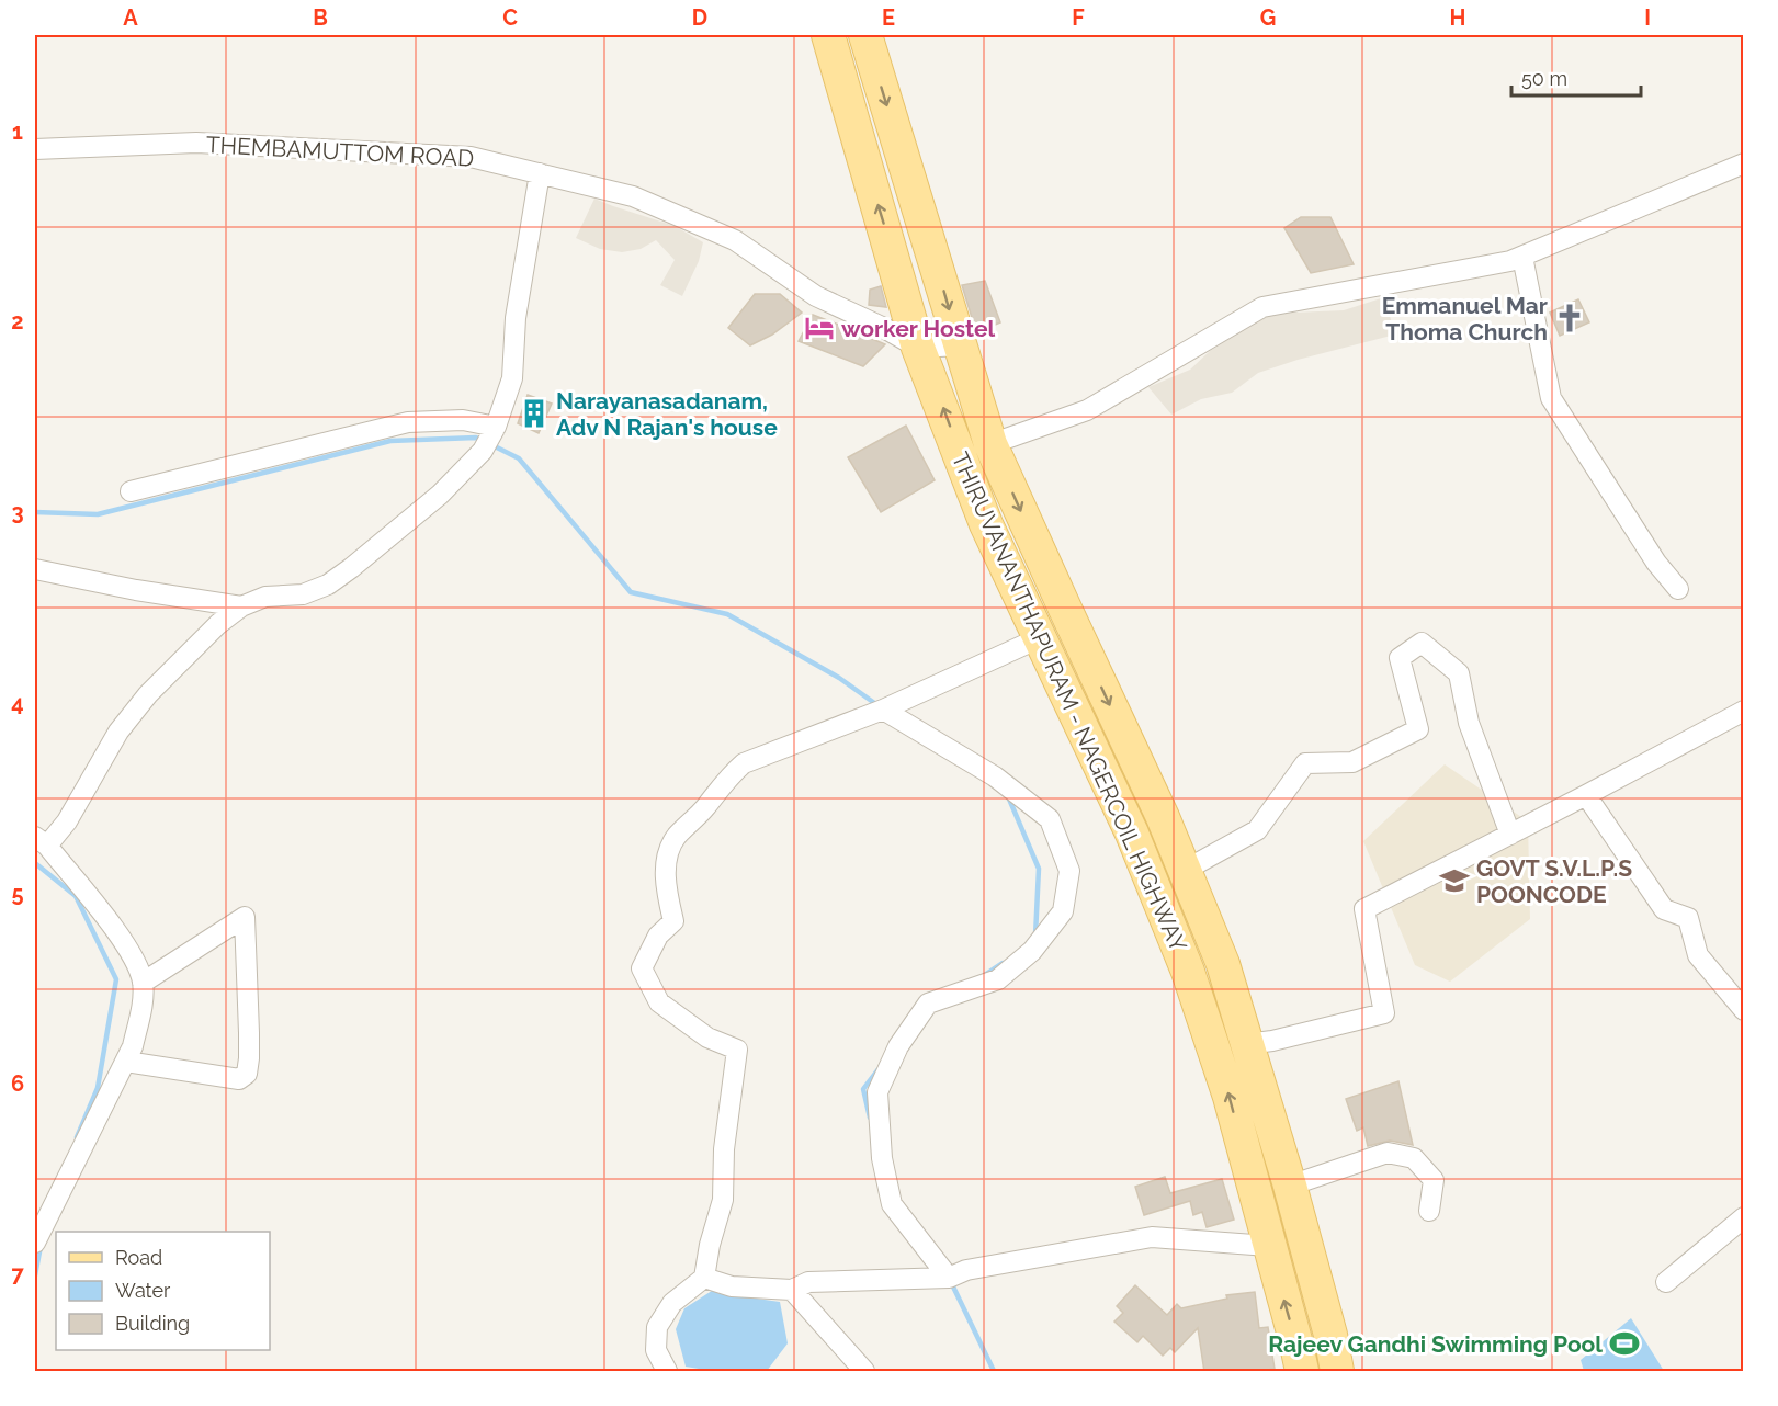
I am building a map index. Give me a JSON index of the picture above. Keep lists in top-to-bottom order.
{
  "streets": {
    "main road": ["THIRUVANANTHAPURAM - NAGERCOIL HIGHWAY"],
    "street": ["THEMBAMUTTOM ROAD"]
  },
  "crossings": [
    ["THEMBAMUTTOM ROAD", "THIRUVANANTHAPURAM - NAGERCOIL HIGHWAY"]
  ],
  "places": {
    "church": ["Emmanuel Mar Thoma Church"],
    "hotel": ["worker Hostel"],
    "building": ["Narayanasadanam, Adv N Rajan's house"],
    "school or university": ["GOVT S.V.L.P.S POONCODE"],
    "sports": ["Rajeev Gandhi Swimming Pool"]
  },
  "legend": ["Road", "Water", "Building"],
  "scale_bar": "50 m",
  "grid": {
    "columns": [
      "A",
      "B",
      "C",
      "D",
      "E",
      "F",
      "G",
      "H",
      "I"
    ],
    "rows": [
      "1",
      "2",
      "3",
      "4",
      "5",
      "6",
      "7"
    ]
  }
}
